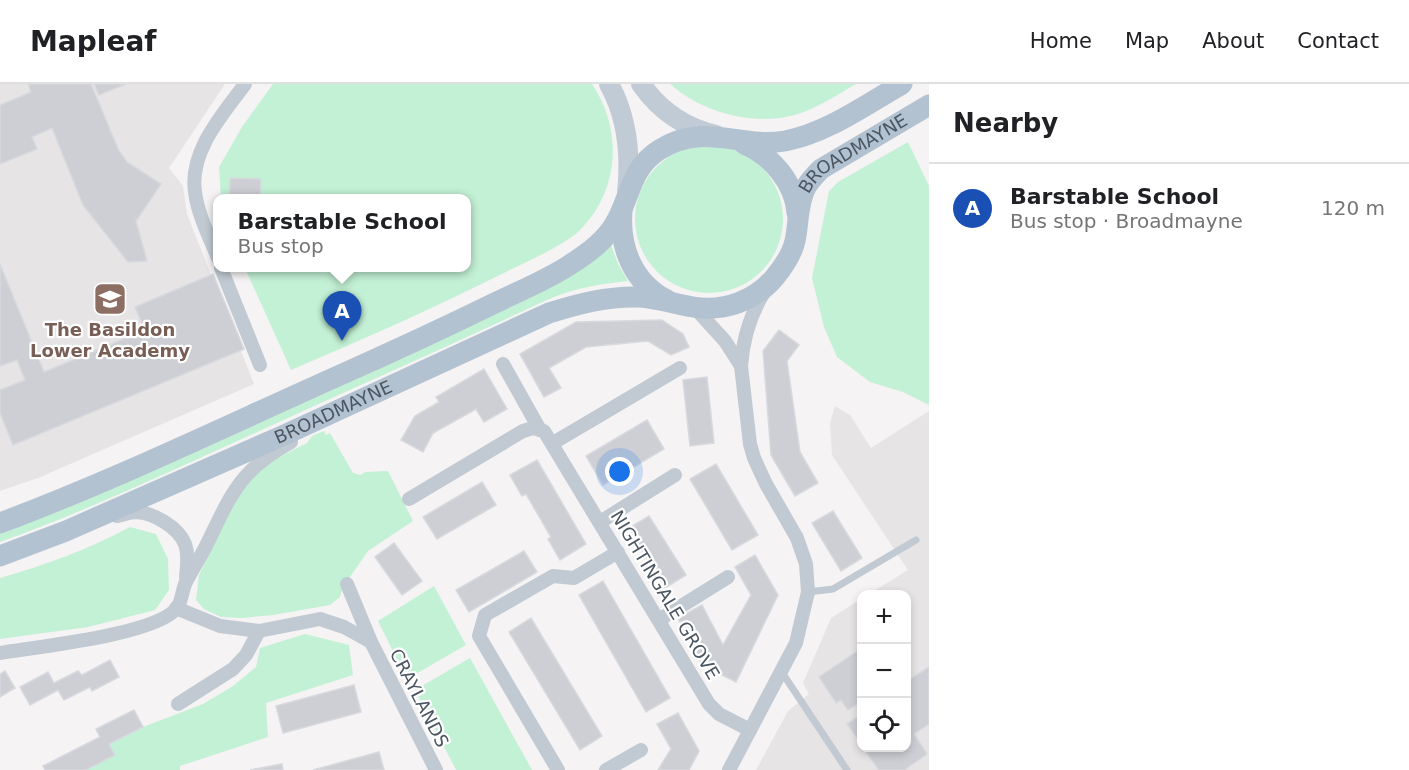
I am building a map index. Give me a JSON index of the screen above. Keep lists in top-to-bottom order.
{
  "streets": {
    "main road": ["BROADMAYNE"],
    "street": ["NIGHTINGALE GROVE", "CRAYLANDS"]
  },
  "places": {
    "school or university": ["The Basildon Lower Academy"]
  },
  "page": {
    "header": "Mapleaf",
    "nav": [
      "Home",
      "Map",
      "About",
      "Contact"
    ],
    "heading": "Nearby",
    "list": [
      {
        "mark": "A",
        "name": "Barstable School",
        "note": "Bus stop · Broadmayne",
        "value": "120 m"
      }
    ],
    "popup": ["Barstable School", "Bus stop"],
    "pins": "A",
    "map_buttons": ["+", "−"]
  }
}
